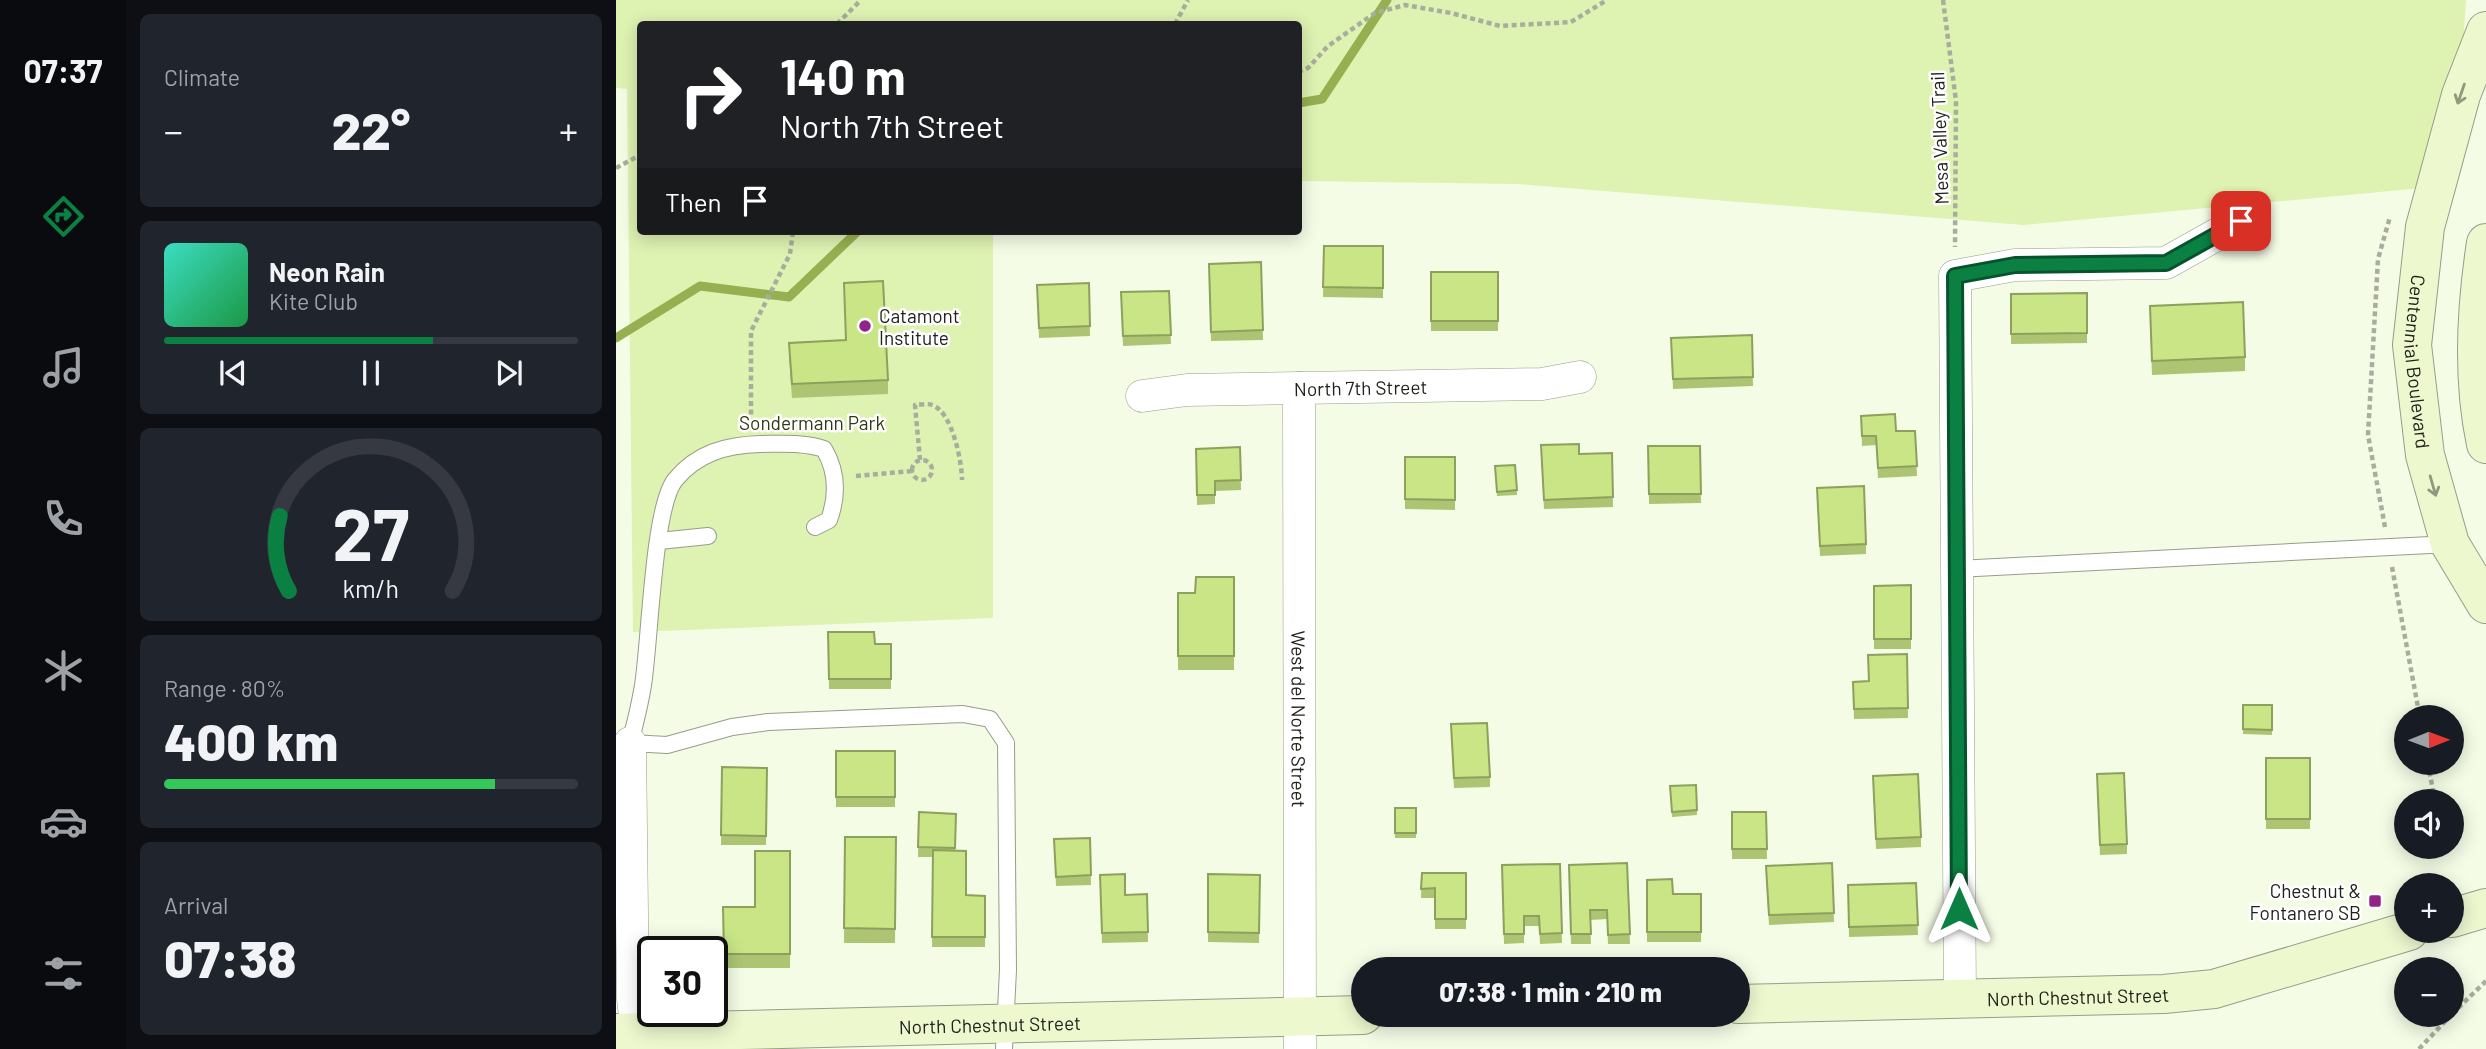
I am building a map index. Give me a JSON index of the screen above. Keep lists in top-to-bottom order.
{
  "streets": {
    "main road": ["Centennial Boulevard", "North Chestnut Street"],
    "street": ["North 7th Street", "West del Norte Street"],
    "path": ["Mesa Valley Trail"]
  },
  "crossings": [
    ["North 7th Street", "West del Norte Street"],
    ["West del Norte Street", "North Chestnut Street"]
  ],
  "parks": ["Sondermann Park"],
  "places": {
    "other": ["Catamont Institute"],
    "transit": ["Chestnut & Fontanero SB"]
  },
  "north": "right",
  "page": {
    "tabs": "07:37",
    "tile": [
      "Climate",
      ["Range · 80%", "400 km"],
      ["Arrival", "07:38"]
    ],
    "turn": ["140 m", "North 7th Street"],
    "heat": ["−", "22°", "+"],
    "then": "Then",
    "song": ["Neon Rain", "Kite Club"],
    "map_buttons": ["+", "−"],
    "limit": "30",
    "trip": "07:38 · 1 min · 210 m",
    "gauge": ["27", "km/h"]
  }
}
